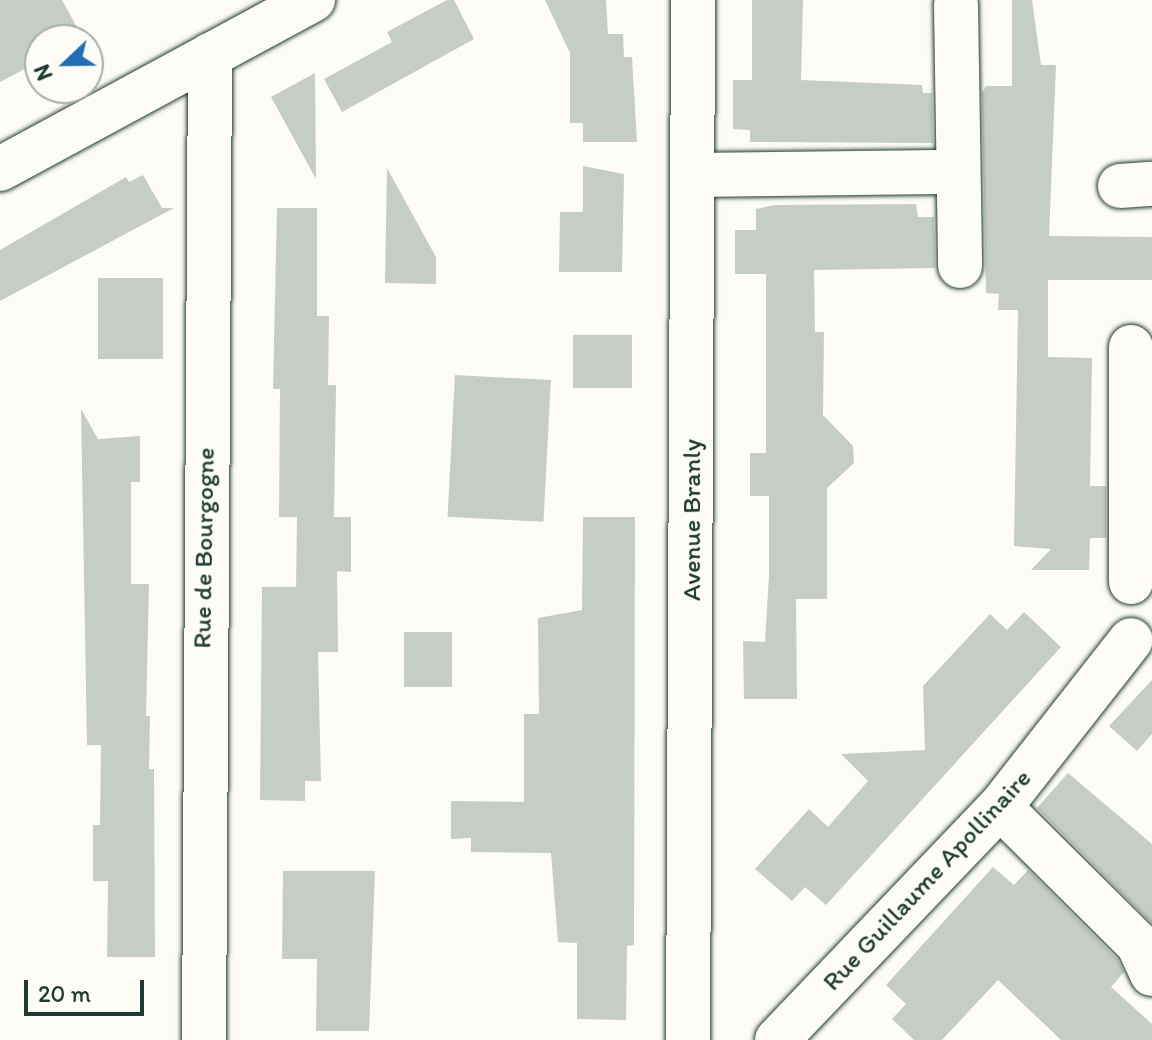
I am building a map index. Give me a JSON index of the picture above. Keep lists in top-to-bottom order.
{
  "streets": {
    "street": ["Avenue Branly", "Rue de Bourgogne", "Rue Guillaume Apollinaire"]
  },
  "scale_bar": "20 m",
  "north": "left"
}
